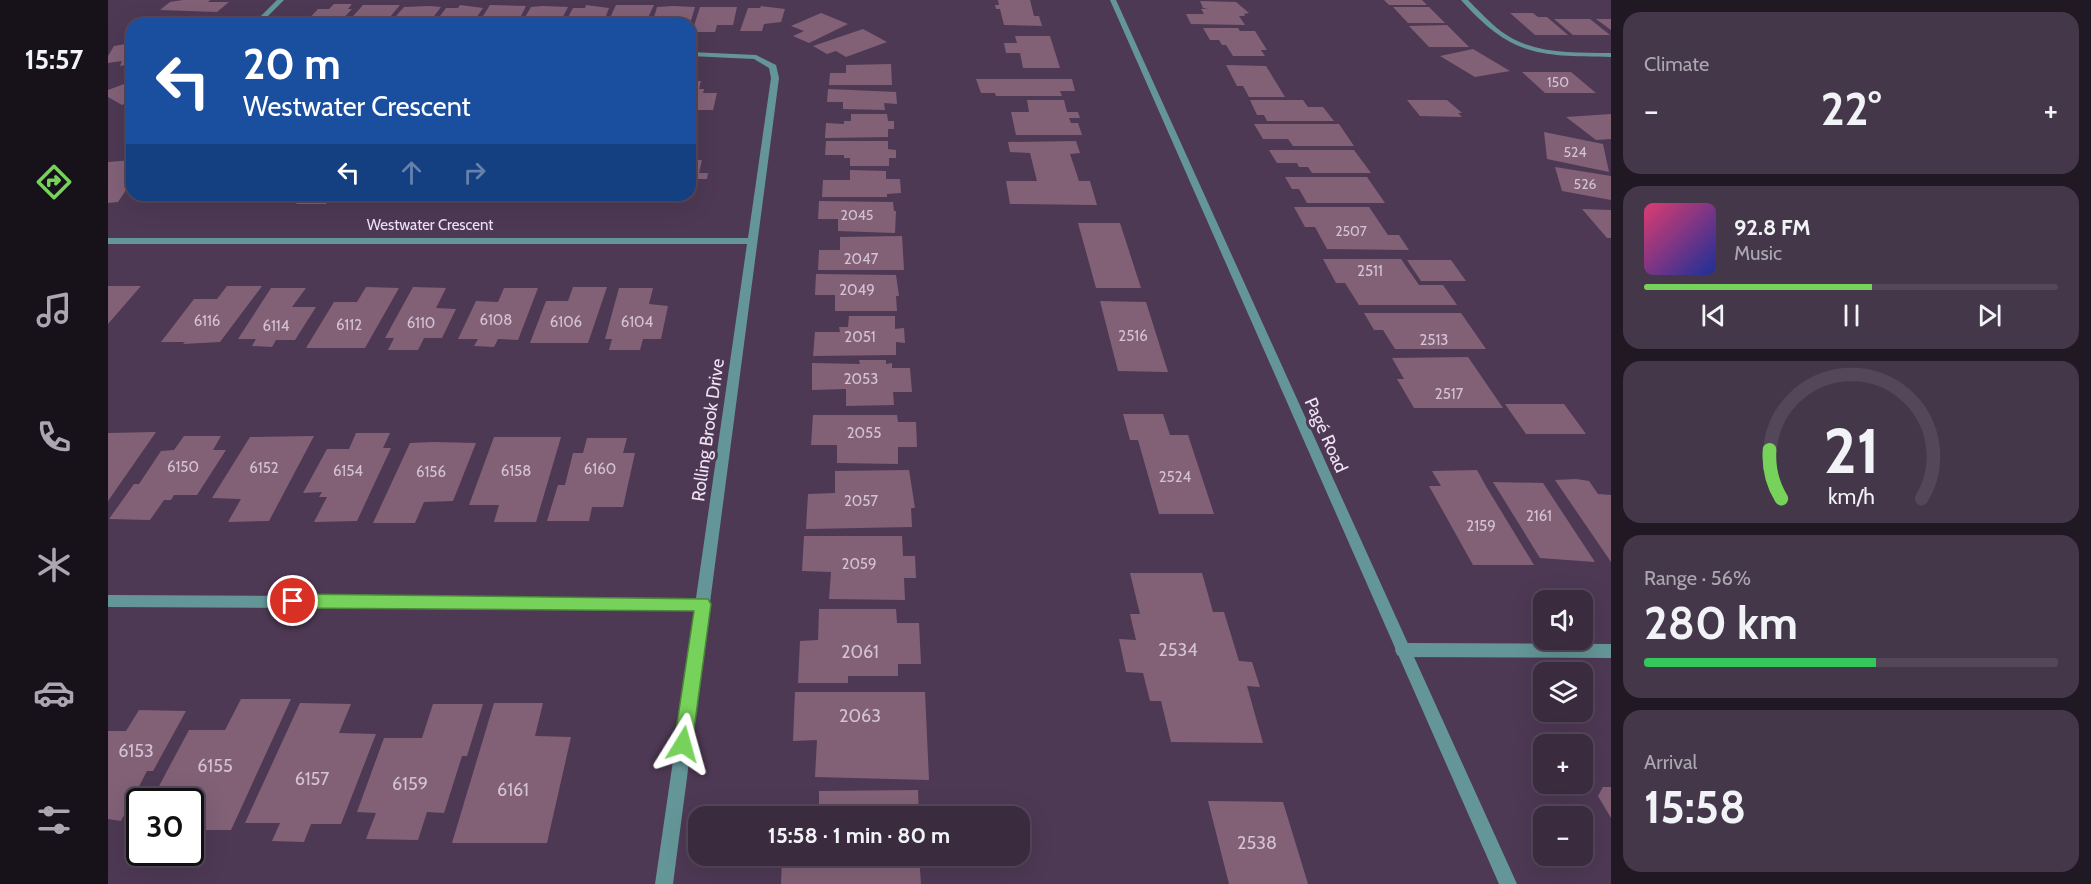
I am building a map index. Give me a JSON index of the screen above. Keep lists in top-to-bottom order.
{
  "streets": {
    "street": ["Westwater Crescent", "Rolling Brook Drive", "Pagé Road"]
  },
  "crossings": [
    ["Westwater Crescent", "Rolling Brook Drive"]
  ],
  "house_numbers": [
    "150",
    "524",
    "526",
    "2045",
    "2507",
    "2047",
    "2511",
    "2049",
    "6108",
    "6116",
    "6106",
    "6104",
    "6110",
    "6112",
    "6114",
    "2516",
    "2051",
    "2513",
    "2053",
    "2517",
    "2055",
    "6150",
    "6152",
    "6160",
    "6154",
    "6158",
    "6156",
    "2524",
    "2057",
    "2161",
    "2159",
    "2059",
    "2534",
    "2061",
    "2063",
    "6153",
    "6155",
    "6157",
    "6159",
    "6161",
    "2538"
  ],
  "page": {
    "tabs": "15:57",
    "tile": [
      "Climate",
      ["Range · 56%", "280 km"],
      ["Arrival", "15:58"]
    ],
    "turn": ["20 m", "Westwater Crescent"],
    "heat": ["−", "22°", "+"],
    "song": ["92.8 FM", "Music"],
    "map_buttons": ["+", "−"],
    "limit": "30",
    "trip": "15:58 · 1 min · 80 m",
    "gauge": ["21", "km/h"]
  }
}
